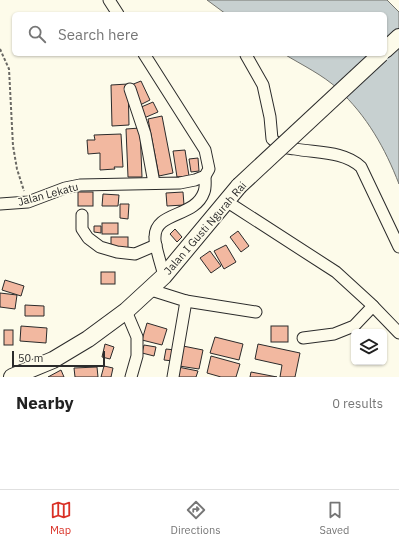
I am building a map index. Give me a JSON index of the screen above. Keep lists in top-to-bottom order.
{
  "streets": {
    "main road": ["Jalan I Gusti Ngurah Rai"],
    "street": ["Jalan Lekatu"]
  },
  "scale_bar": "50 m",
  "page": {
    "search": "Search here",
    "scale": "50 m",
    "heading": ["Nearby", "0 results"],
    "nav": ["Map", "Directions", "Saved"]
  }
}
